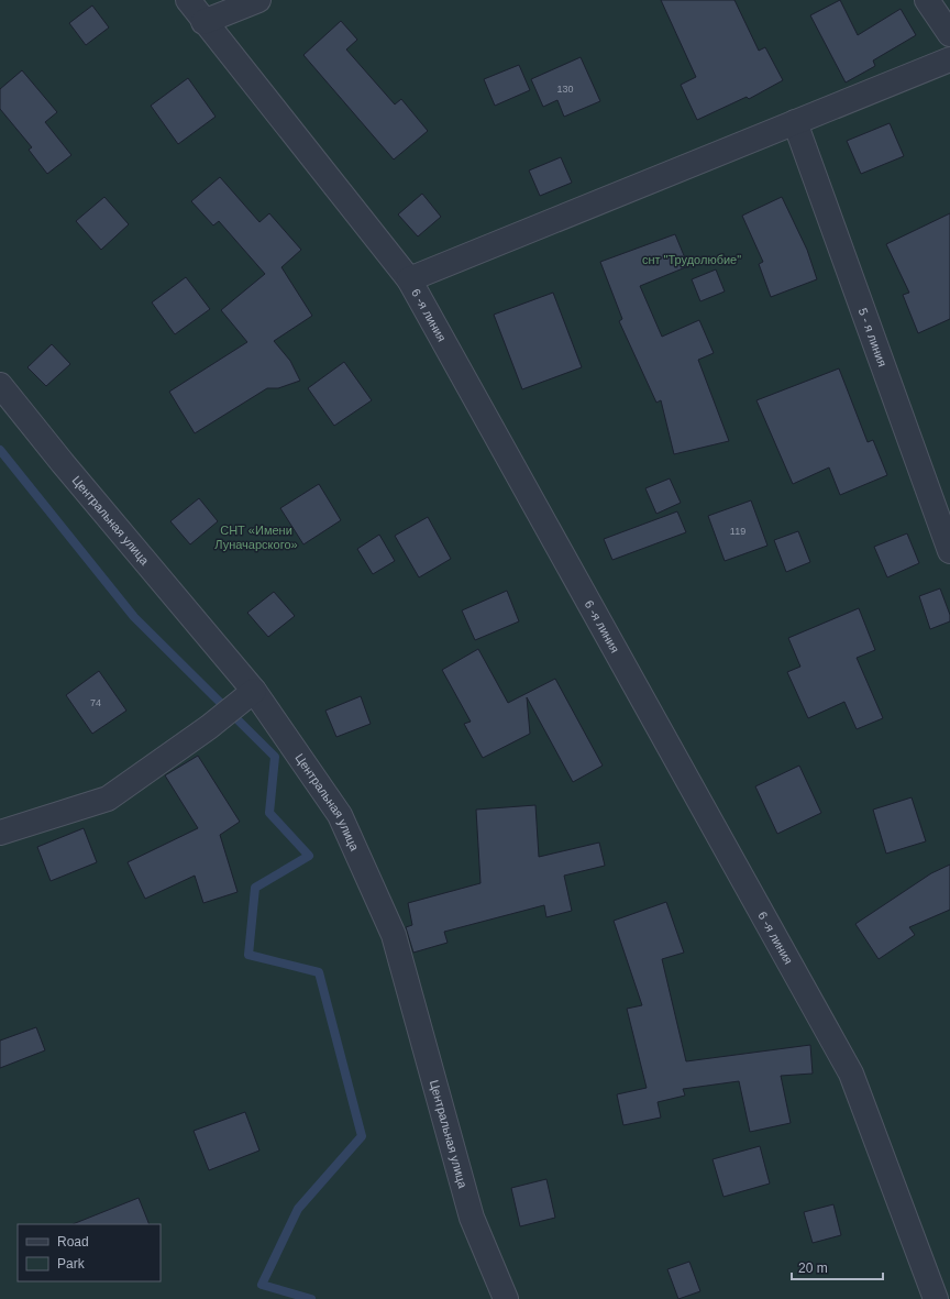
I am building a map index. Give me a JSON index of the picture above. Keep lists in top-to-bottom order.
{
  "streets": {
    "street": ["6 -я линия", "5 - я линия", "Центральная улица"]
  },
  "parks": ["снт \"Трудолюбие\"", "СНТ «Имени Луначарского»"],
  "house_numbers": ["130", "119", "74"],
  "legend": ["Road", "Park"],
  "scale_bar": "20 m"
}
